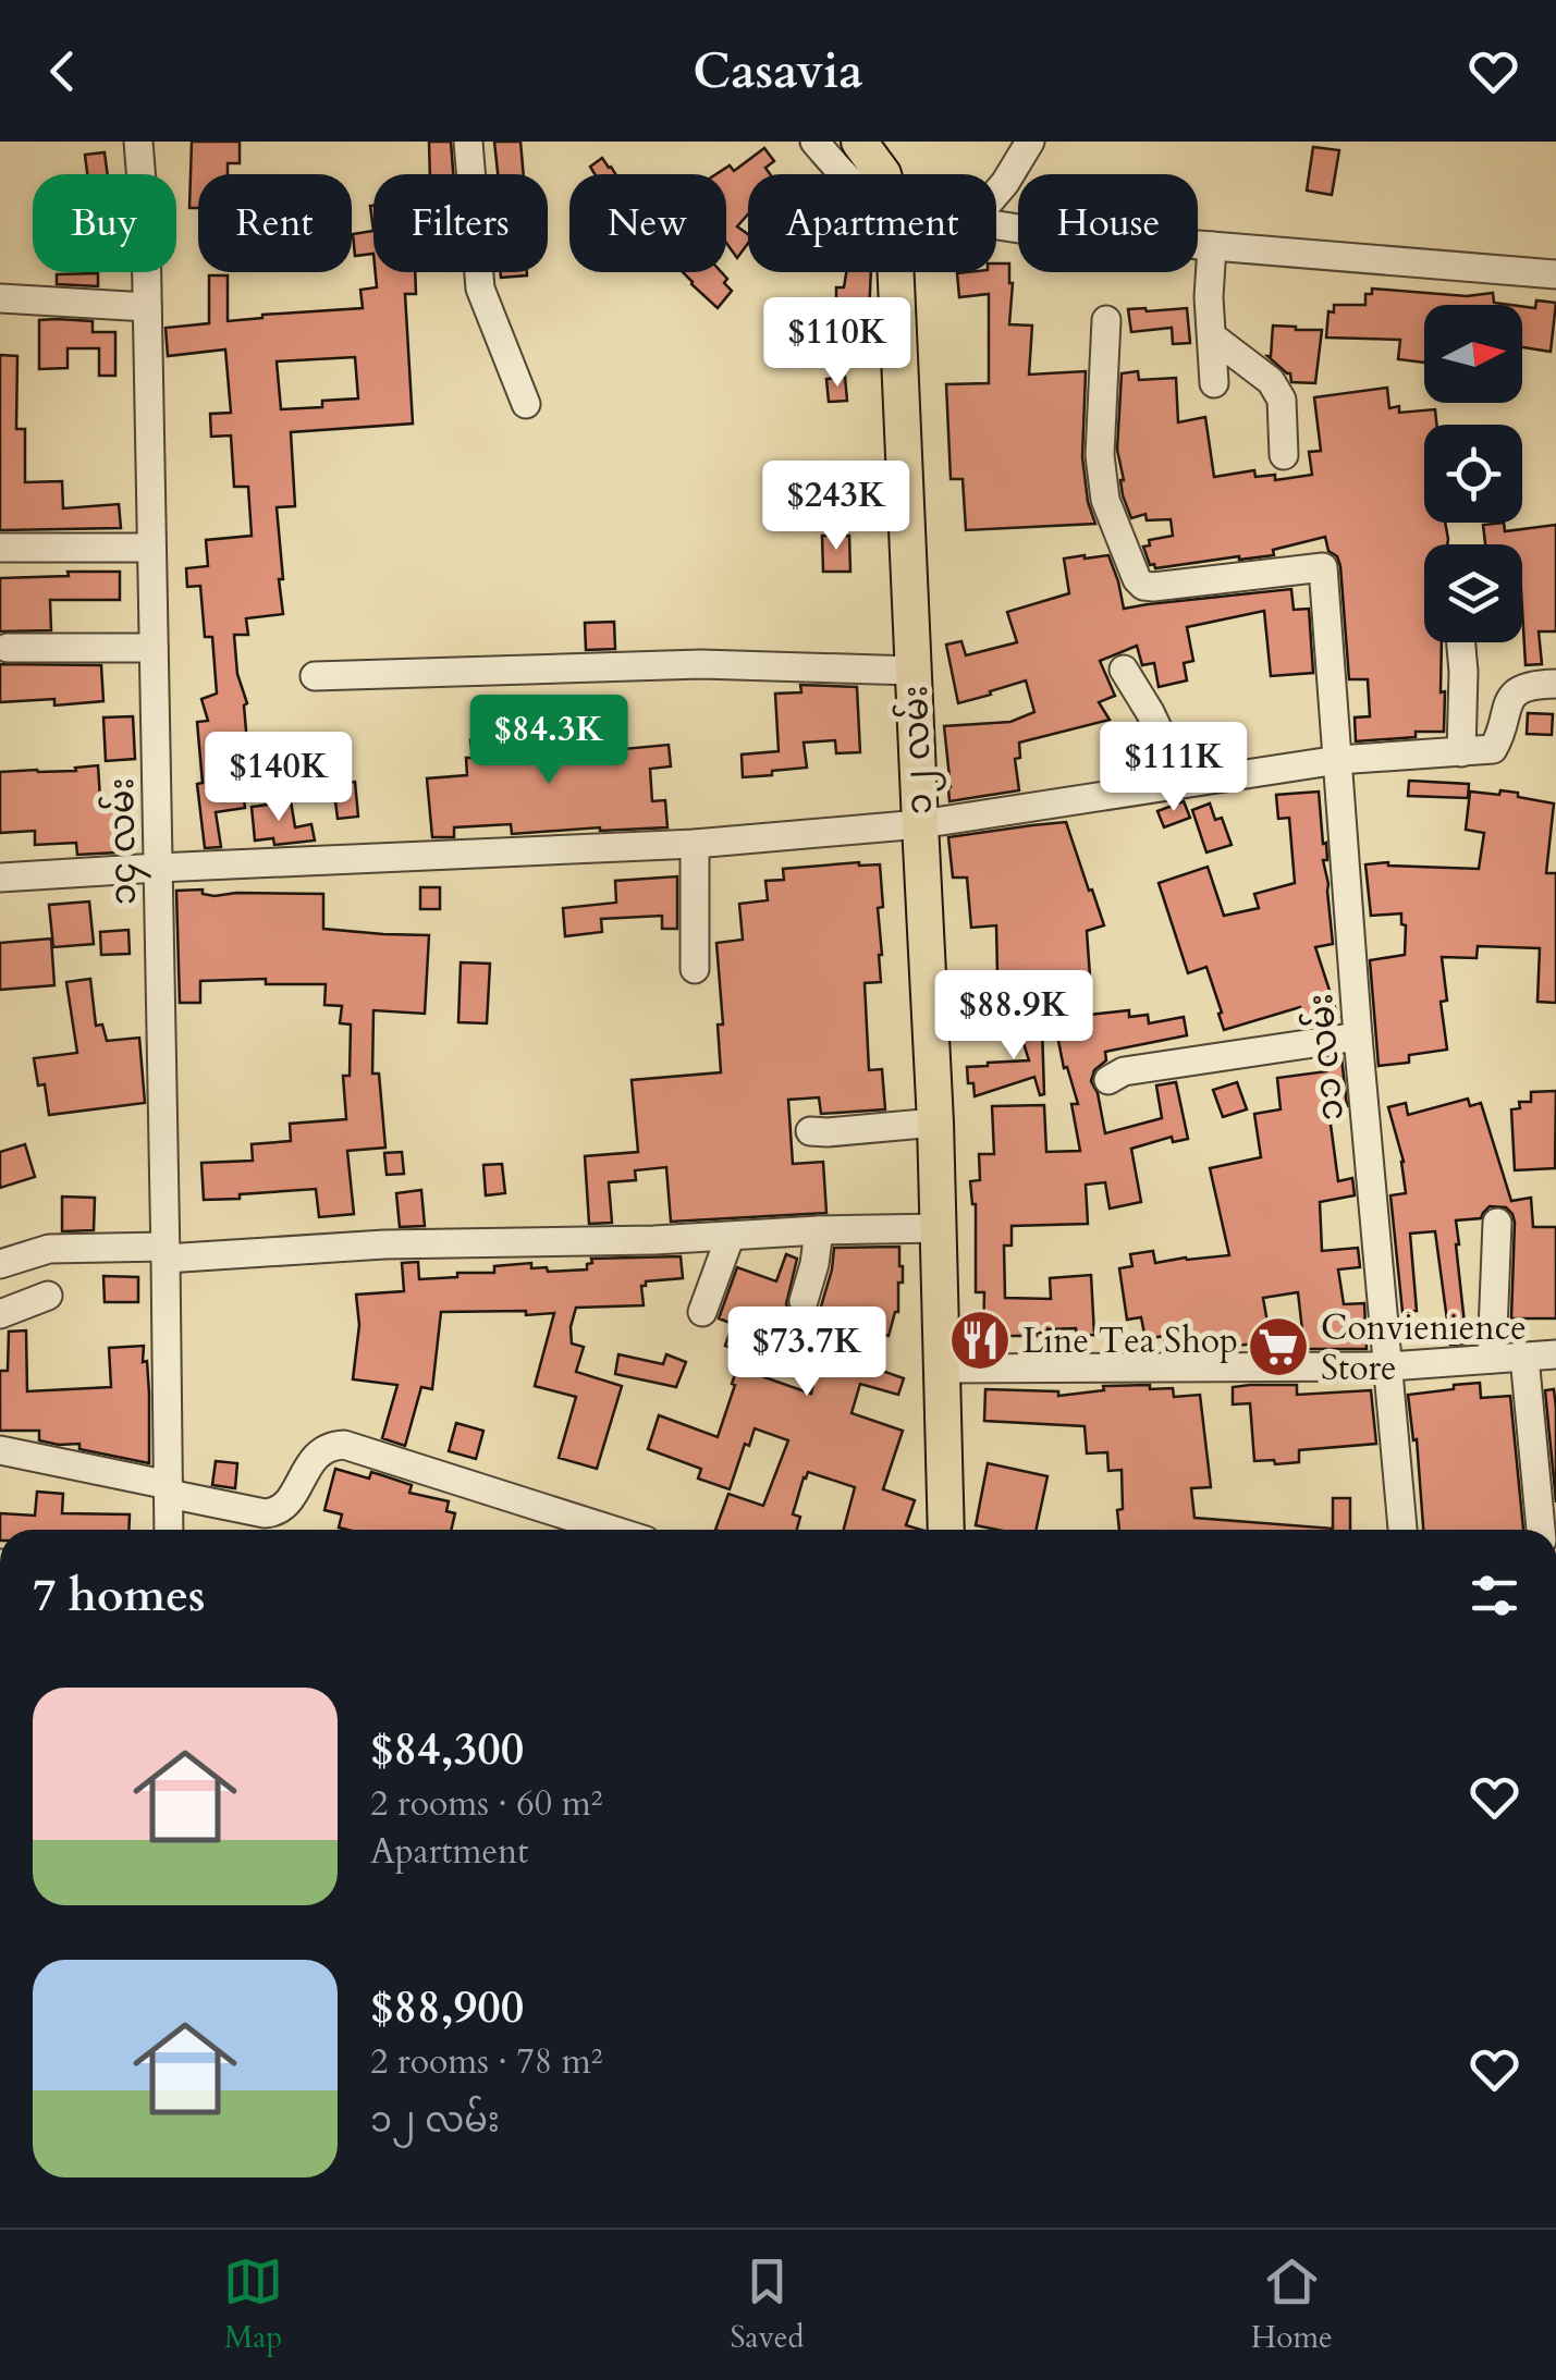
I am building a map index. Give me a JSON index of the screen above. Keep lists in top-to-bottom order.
{
  "streets": {
    "main road": ["၁၂ လမ်း"],
    "street": ["၁၄ လမ်း", "၁၁ လမ်း"]
  },
  "places": {
    "restaurant": ["Line Tea Shop"],
    "supermarket": ["Convienience Store"]
  },
  "north": "right",
  "page": {
    "header": "Casavia",
    "chip": [
      "Buy",
      "Rent",
      "Filters",
      "New",
      "Apartment",
      "House"
    ],
    "price": [
      "$110K",
      "$243K",
      "$84.3K",
      "$111K",
      "$140K",
      "$88.9K",
      "$73.7K"
    ],
    "heading": "7 homes",
    "list": [
      {
        "name": "$84,300",
        "note": "2 rooms · 60 m² · Apartment"
      },
      {
        "name": "$88,900",
        "note": "2 rooms · 78 m² · ၁၂ လမ်း"
      }
    ],
    "tabs": ["Map", "Saved", "Home"]
  }
}
